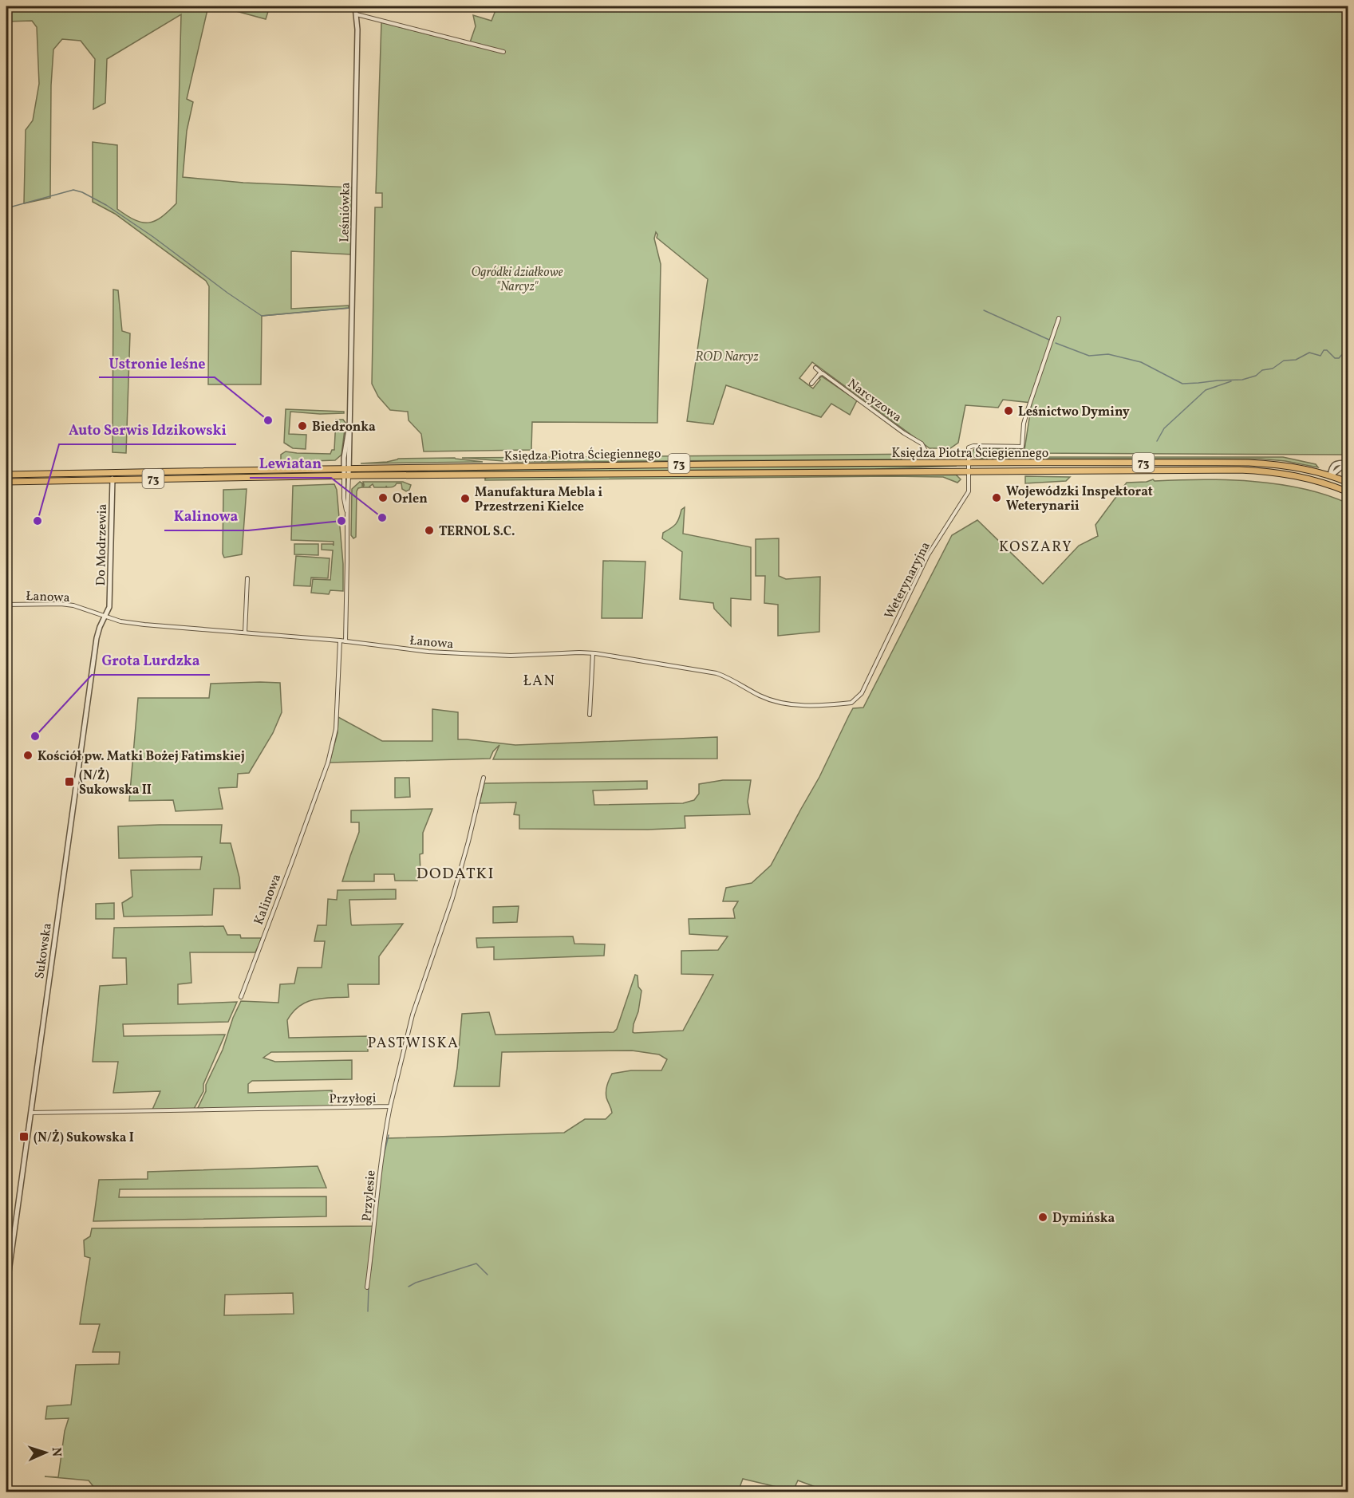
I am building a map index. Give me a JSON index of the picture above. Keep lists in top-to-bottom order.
{
  "streets": {
    "main road": ["Księdza Piotra Ściegiennego", "73"],
    "street": [
      "Leśniówka",
      "Narcyzowa",
      "Do Modrzewia",
      "Weterynaryjna",
      "Łanowa",
      "Kalinowa",
      "Sukowska",
      "Przyłogi",
      "Przylesie"
    ]
  },
  "crossings": [
    ["Leśniówka", "Księdza Piotra Ściegiennego"],
    ["Księdza Piotra Ściegiennego", "73"],
    ["Księdza Piotra Ściegiennego", "Do Modrzewia"],
    ["Księdza Piotra Ściegiennego", "Weterynaryjna"],
    ["Do Modrzewia", "Łanowa"],
    ["Do Modrzewia", "Sukowska"],
    ["Weterynaryjna", "Łanowa"],
    ["Łanowa", "Kalinowa"],
    ["Łanowa", "Sukowska"],
    ["Sukowska", "Przyłogi"],
    ["Przyłogi", "Przylesie"]
  ],
  "districts": [
    "KOSZARY",
    "ŁAN",
    "DODATKI",
    "PASTWISKA"
  ],
  "parks": ["Ogródki działkowe \"Narcyz\"", "ROD Narcyz"],
  "places": {
    "other": [
      "Leśnictwo Dyminy",
      "Ustronie leśne",
      "Biedronka",
      "Orlen",
      "Wojewódzki Inspektorat Weterynarii",
      "Manufaktura Mebla i Przestrzeni Kielce",
      "Lewiatan",
      "Auto Serwis Idzikowski",
      "Kalinowa",
      "TERNOL S.C.",
      "Grota Lurdzka",
      "Kościół pw. Matki Bożej Fatimskiej",
      "Dymińska"
    ],
    "transit": ["(N/Ż) Sukowska II", "(N/Ż) Sukowska I"]
  },
  "north": "right"
}
